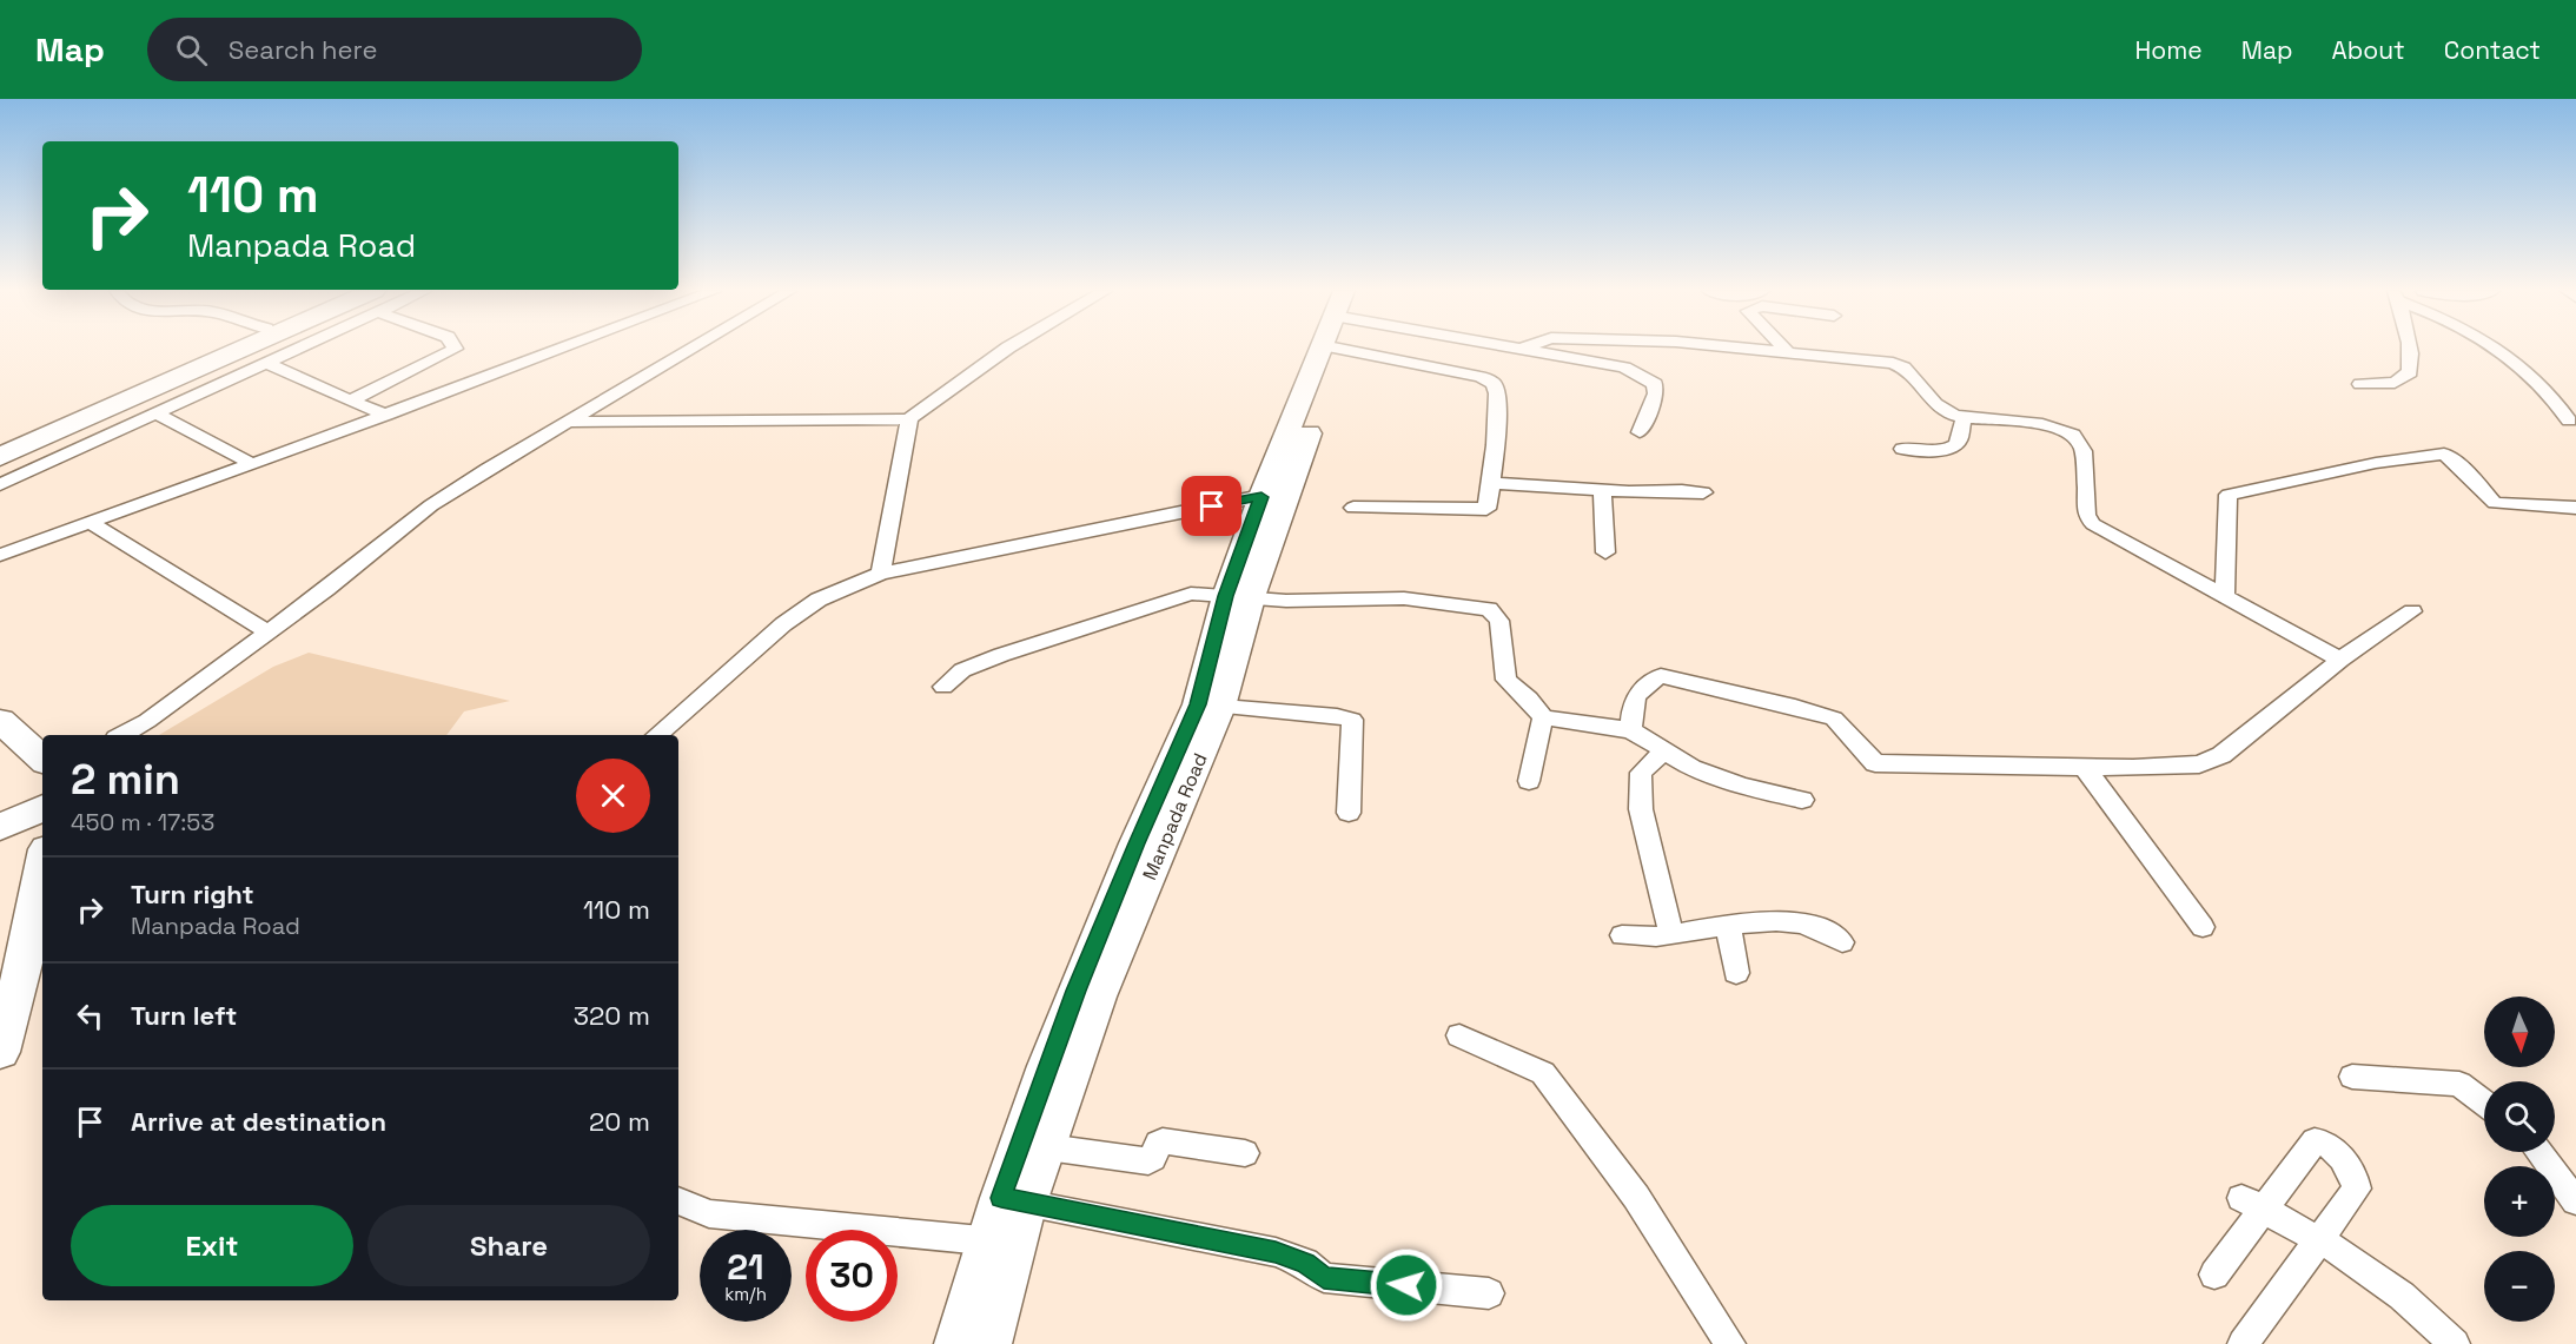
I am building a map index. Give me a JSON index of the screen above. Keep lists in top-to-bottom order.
{
  "streets": {
    "main road": ["Manpada Road"]
  },
  "north": "bottom",
  "page": {
    "header": "Map",
    "search": "Search here",
    "nav": [
      "Home",
      "Map",
      "About",
      "Contact"
    ],
    "turn": ["110 m", "Manpada Road"],
    "heading": ["2 min", "450 m · 17:53"],
    "list": [
      {
        "name": "Turn right",
        "note": "Manpada Road",
        "value": "110 m"
      },
      {
        "name": "Turn left",
        "value": "320 m"
      },
      {
        "name": "Arrive at destination",
        "value": "20 m"
      }
    ],
    "map_buttons": ["+", "−"],
    "buttons": ["Exit", "Share"],
    "speed": "21 km/h",
    "limit": "30"
  }
}
